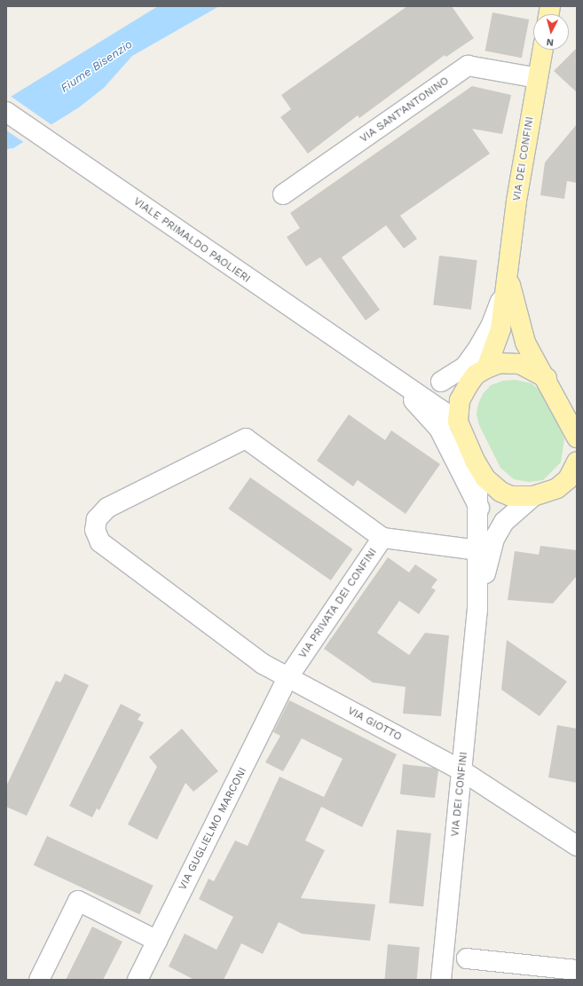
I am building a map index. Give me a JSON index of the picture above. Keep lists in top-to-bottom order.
{
  "streets": {
    "main road": ["VIA DEI CONFINI"],
    "street": [
      "VIA SANT'ANTONINO",
      "VIALE PRIMALDO PAOLIERI",
      "VIA PRIVATA DEI CONFINI",
      "VIA GIOTTO",
      "VIA GUGLIELMO MARCONI"
    ]
  },
  "crossings": [
    ["VIA SANT'ANTONINO", "VIA DEI CONFINI"],
    ["VIA DEI CONFINI", "VIALE PRIMALDO PAOLIERI"],
    ["VIA DEI CONFINI", "VIA PRIVATA DEI CONFINI"],
    ["VIA DEI CONFINI", "VIA GIOTTO"],
    ["VIA PRIVATA DEI CONFINI", "VIA GIOTTO"],
    ["VIA PRIVATA DEI CONFINI", "VIA GUGLIELMO MARCONI"],
    ["VIA GIOTTO", "VIA GUGLIELMO MARCONI"]
  ],
  "water": ["Fiume Bisenzio"],
  "north": "bottom"
}
